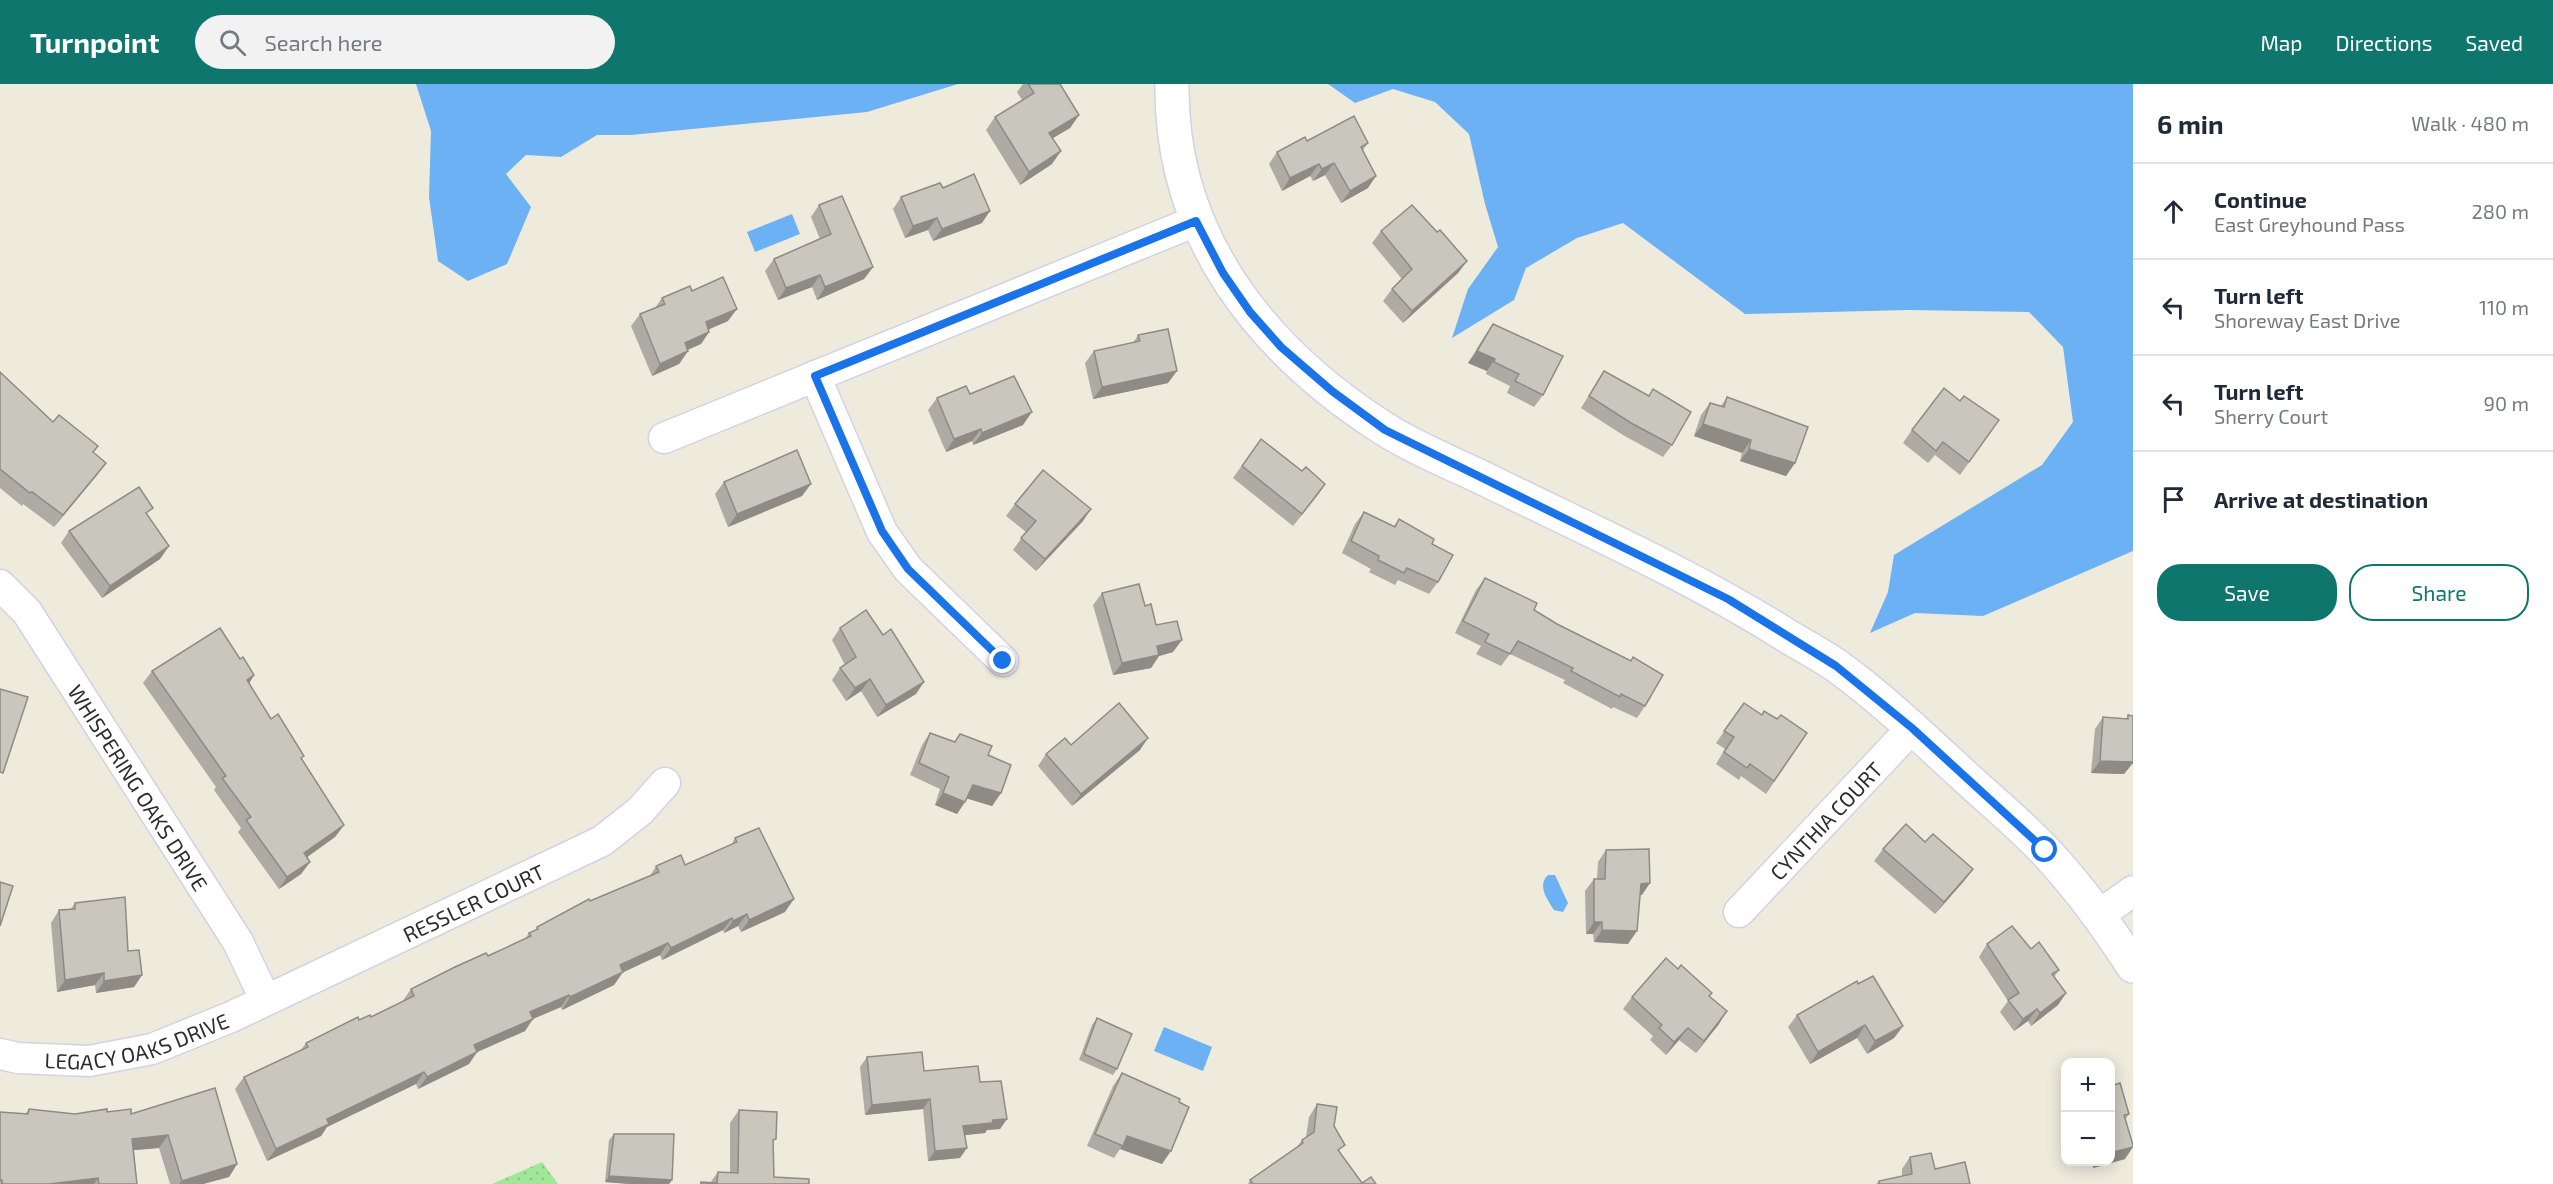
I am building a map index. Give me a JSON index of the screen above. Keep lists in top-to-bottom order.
{
  "streets": {
    "street": [
      "WHISPERING OAKS DRIVE",
      "CYNTHIA COURT",
      "RESSLER COURT",
      "LEGACY OAKS DRIVE"
    ]
  },
  "crossings": [
    ["WHISPERING OAKS DRIVE", "RESSLER COURT"],
    ["WHISPERING OAKS DRIVE", "LEGACY OAKS DRIVE"],
    ["RESSLER COURT", "LEGACY OAKS DRIVE"]
  ],
  "page": {
    "header": "Turnpoint",
    "search": "Search here",
    "nav": ["Map", "Directions", "Saved"],
    "heading": ["6 min", "Walk · 480 m"],
    "list": [
      ["Continue", "East Greyhound Pass", "280 m"],
      ["Turn left", "Shoreway East Drive", "110 m"],
      ["Turn left", "Sherry Court", "90 m"],
      "Arrive at destination"
    ],
    "buttons": ["Save", "Share"],
    "map_buttons": ["+", "−"]
  }
}
